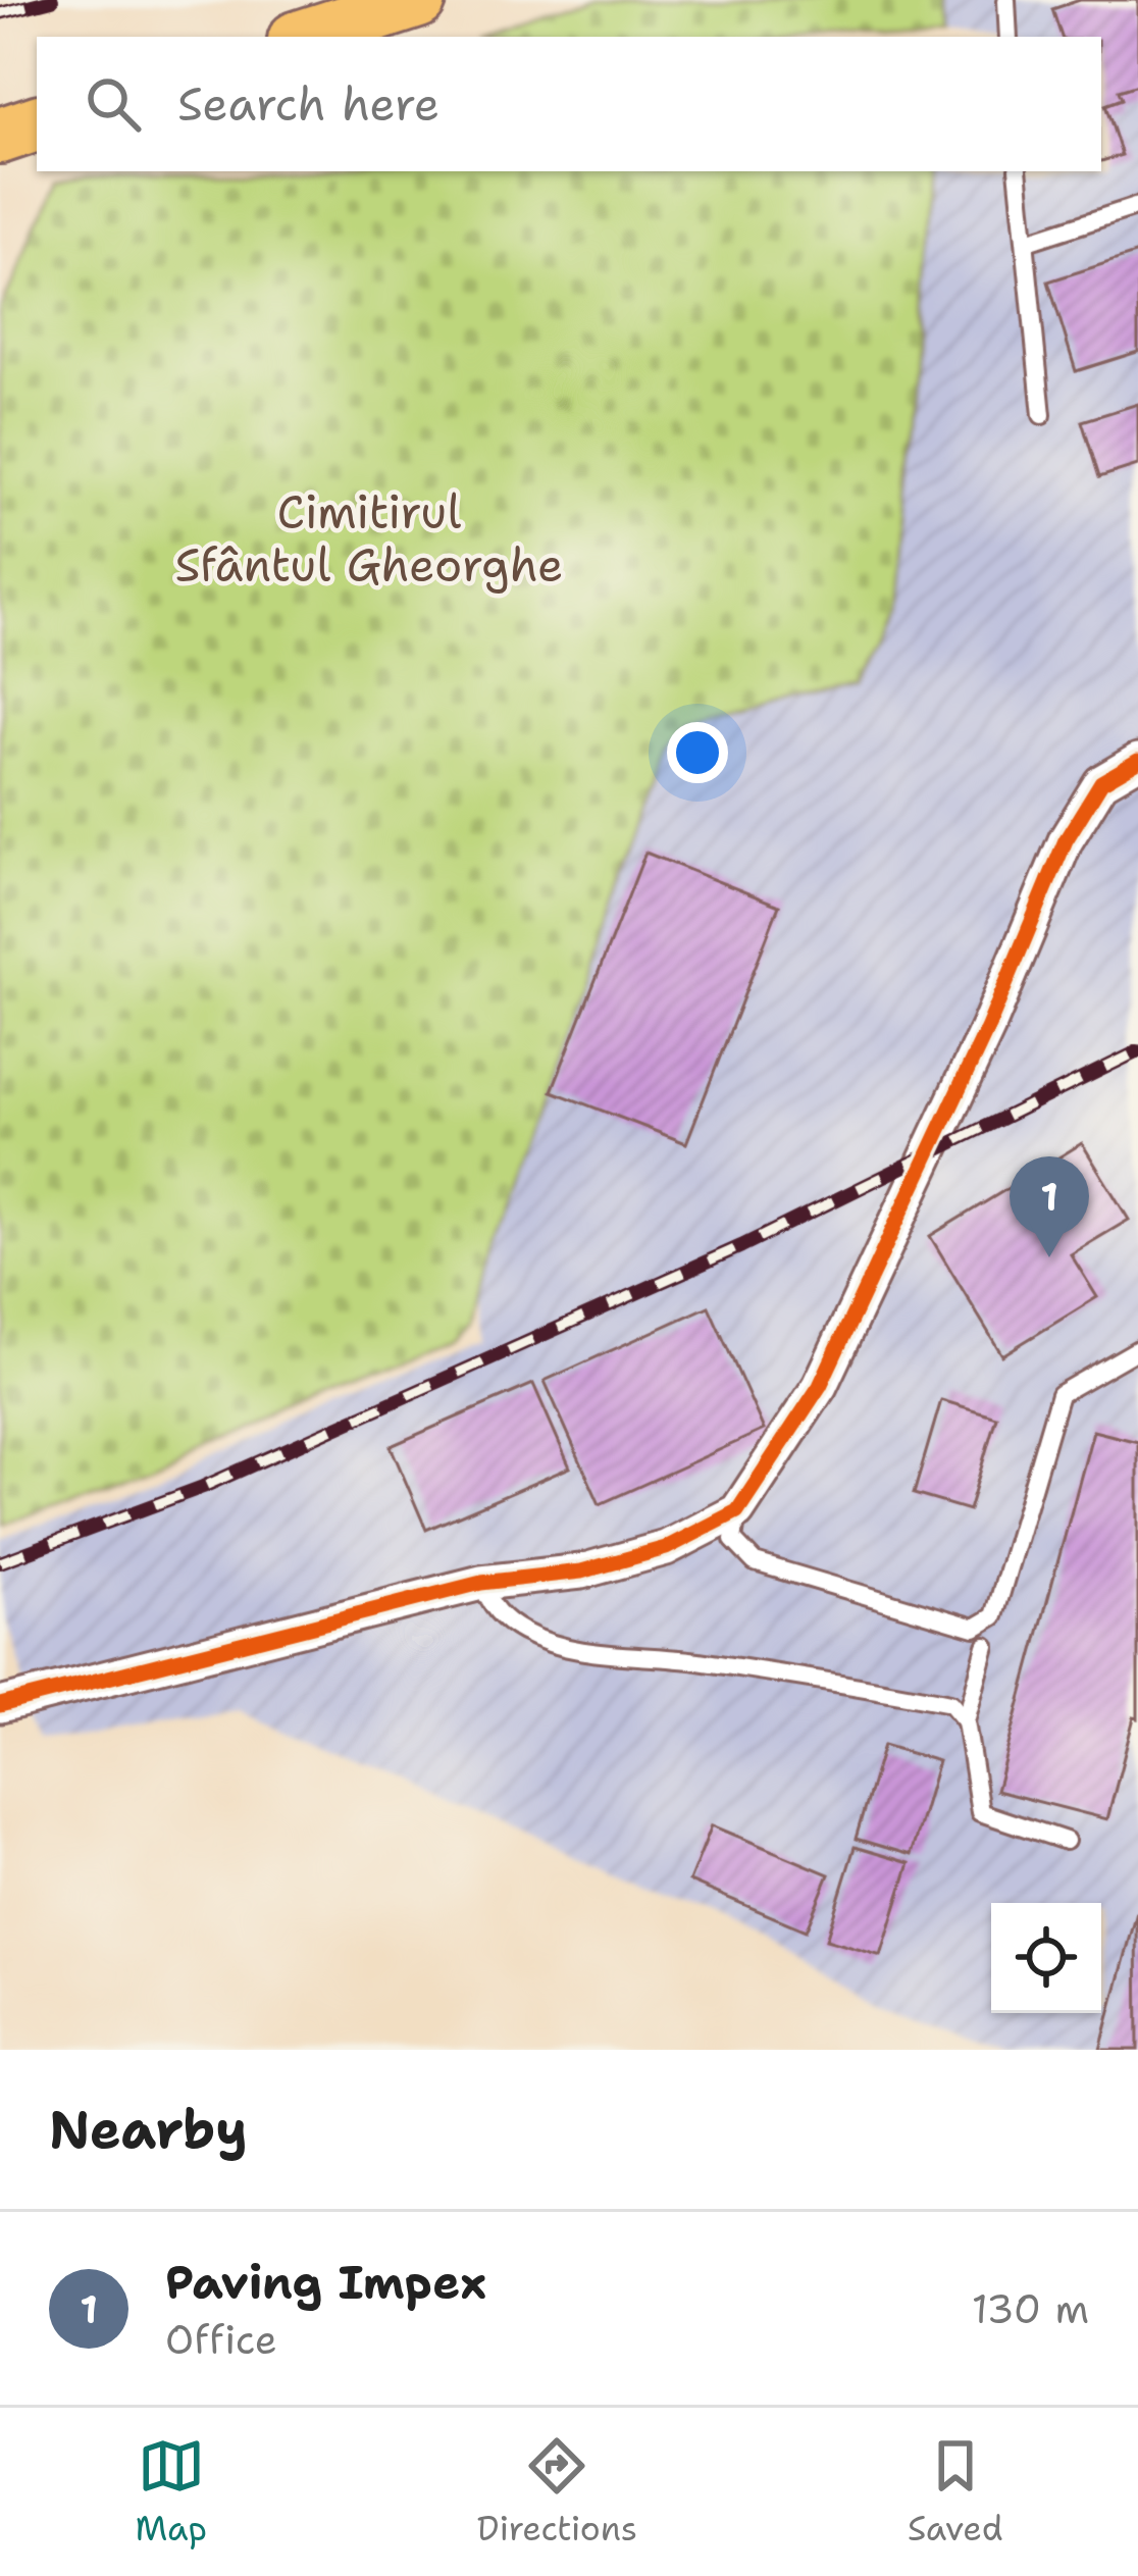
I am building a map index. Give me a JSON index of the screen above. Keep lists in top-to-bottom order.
{
  "parks": ["Cimitirul Sfântul Gheorghe"],
  "page": {
    "search": "Search here",
    "pins": "1",
    "heading": "Nearby",
    "list": [
      {
        "mark": "1",
        "name": "Paving Impex",
        "note": "Office",
        "value": "130 m"
      }
    ],
    "nav": ["Map", "Directions", "Saved"]
  }
}
